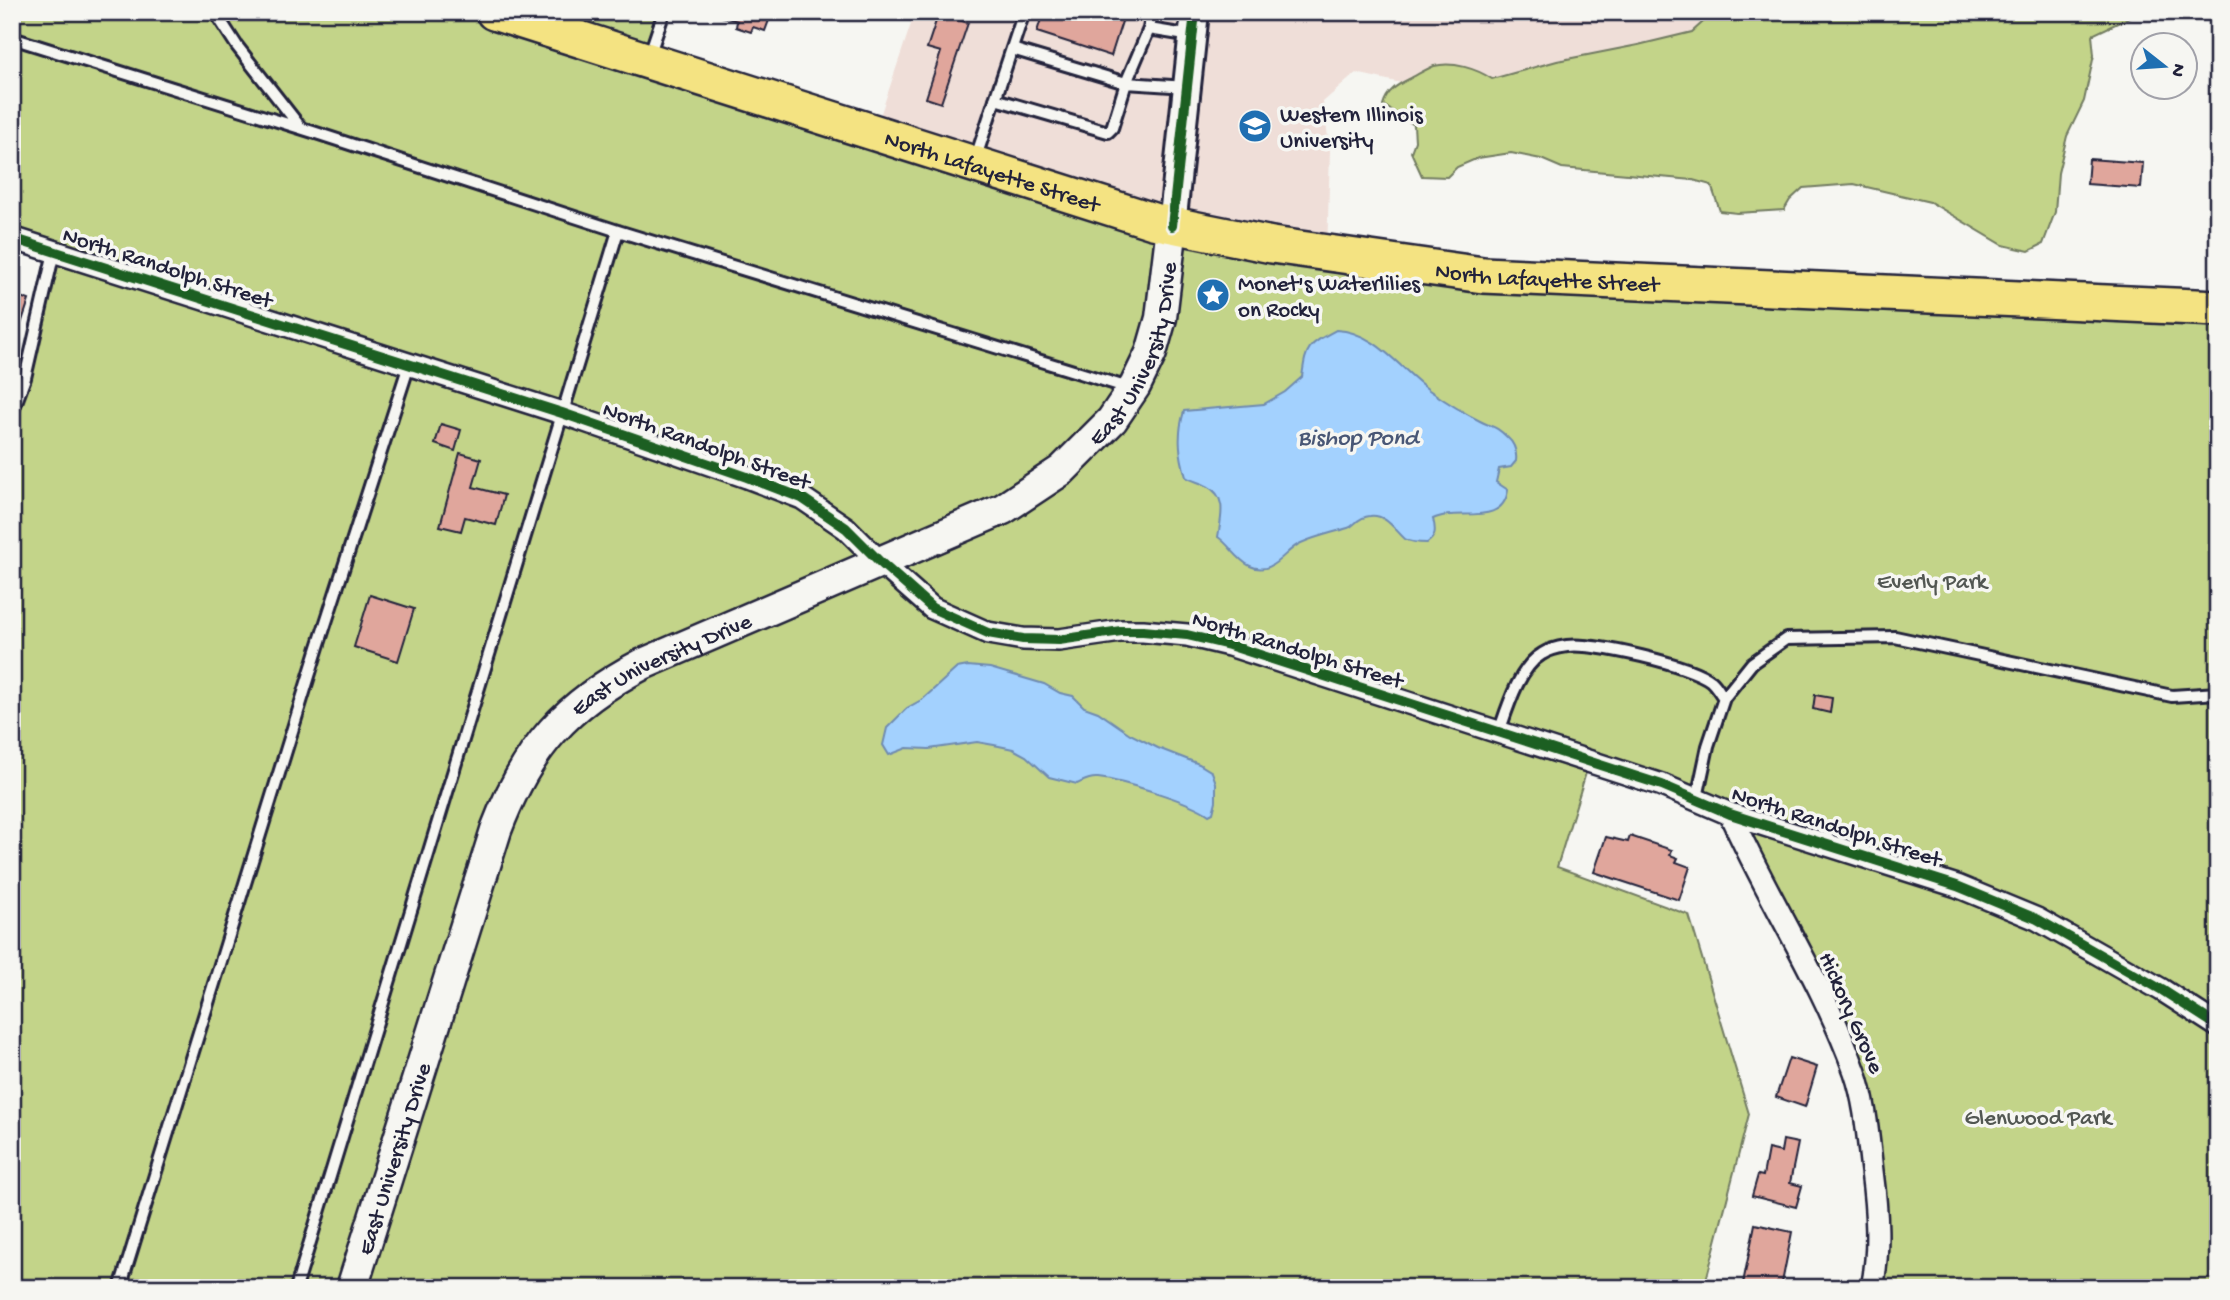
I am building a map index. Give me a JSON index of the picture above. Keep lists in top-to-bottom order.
{
  "streets": {
    "highway": ["North Lafayette Street"],
    "main road": ["East University Drive"],
    "street": ["North Randolph Street", "Hickory Grove"]
  },
  "crossings": [
    ["North Lafayette Street", "East University Drive"],
    ["North Randolph Street", "East University Drive"],
    ["North Randolph Street", "Hickory Grove"]
  ],
  "water": ["Bishop Pond"],
  "parks": ["Everly Park", "Glenwood Park"],
  "places": {
    "school or university": ["Western Illinois University"],
    "place": ["Monet's Waterlilies on Rocky"]
  },
  "north": "right"
}
